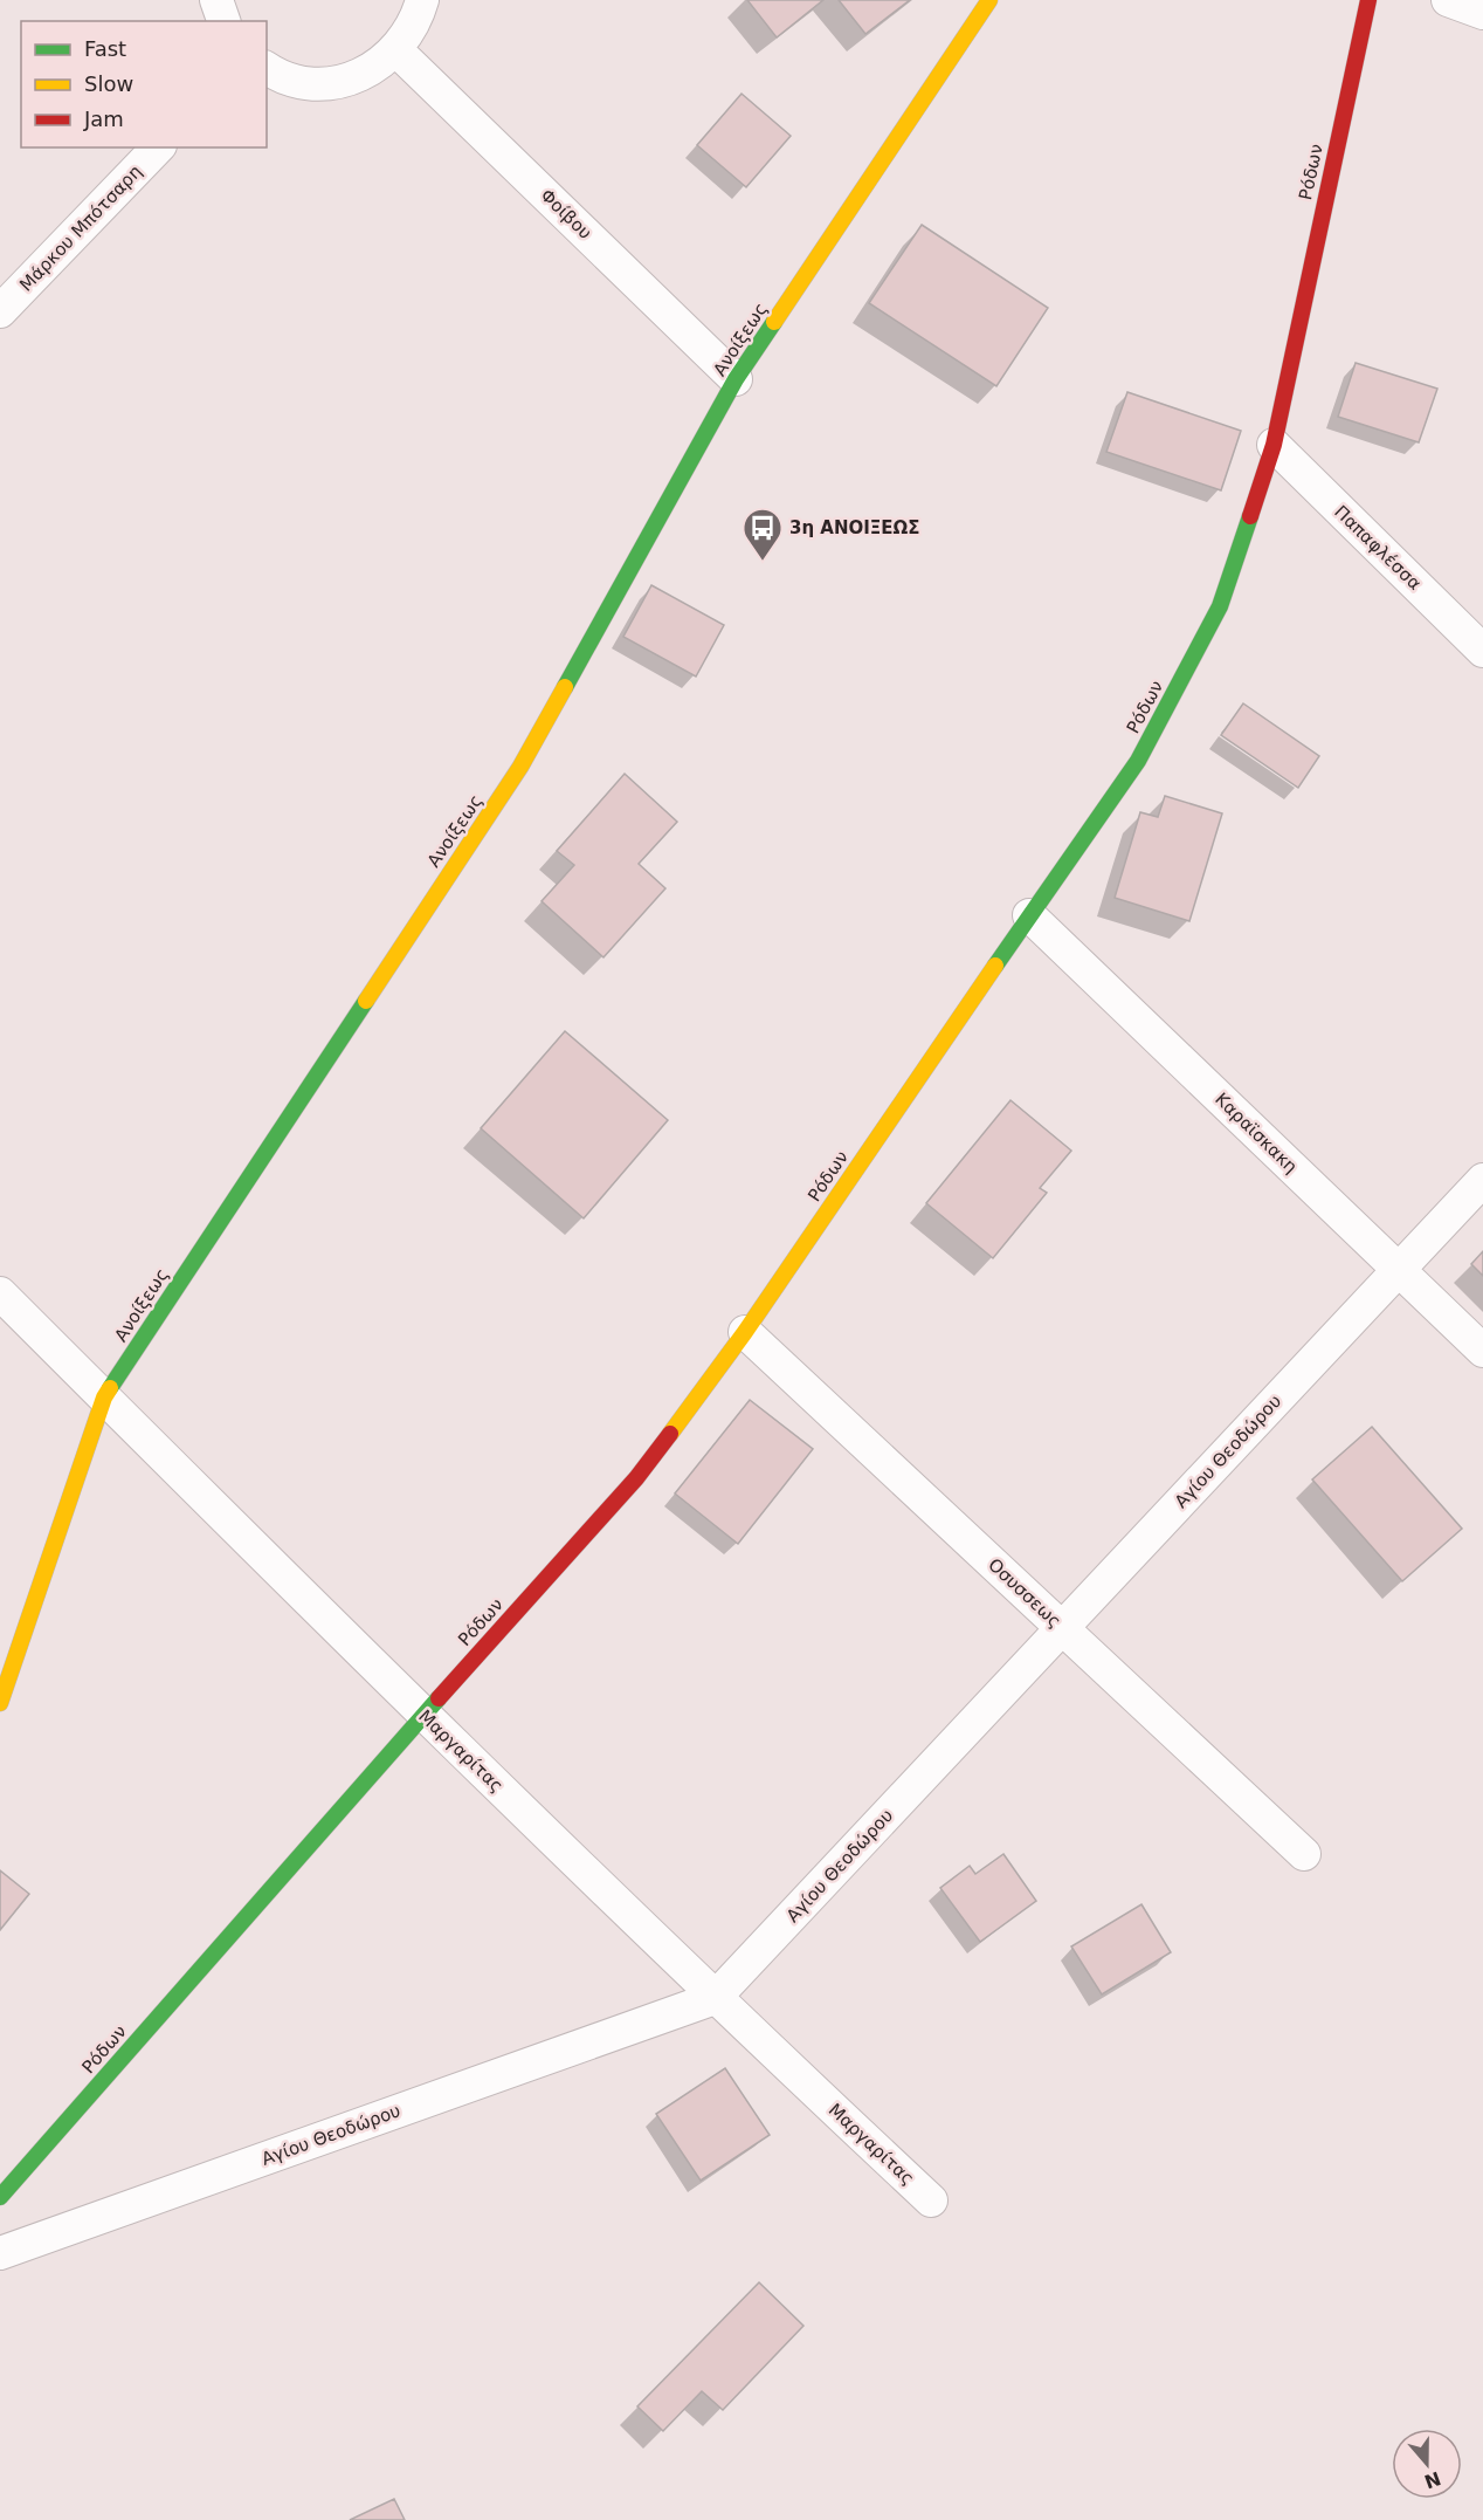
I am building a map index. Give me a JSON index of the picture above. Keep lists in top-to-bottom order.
{
  "streets": {
    "street": [
      "Ρόδων",
      "Φοίβου",
      "Μάρκου Μπότσαρη",
      "Ανοίξεως",
      "Παπαφλέσσα",
      "Καραϊσκακη",
      "Αγίου Θεοδώρου",
      "Οσυσσεως",
      "Μαργαρίτας"
    ]
  },
  "crossings": [
    ["Ρόδων", "Παπαφλέσσα"],
    ["Ρόδων", "Καραϊσκακη"],
    ["Ρόδων", "Οσυσσεως"],
    ["Ρόδων", "Μαργαρίτας"],
    ["Φοίβου", "Ανοίξεως"],
    ["Ανοίξεως", "Μαργαρίτας"],
    ["Καραϊσκακη", "Αγίου Θεοδώρου"],
    ["Αγίου Θεοδώρου", "Οσυσσεως"],
    ["Αγίου Θεοδώρου", "Μαργαρίτας"]
  ],
  "places": {
    "bus stop": ["3η ΑΝΟΙΞΕΩΣ"]
  },
  "legend": ["Fast", "Slow", "Jam"],
  "north": "bottom"
}
